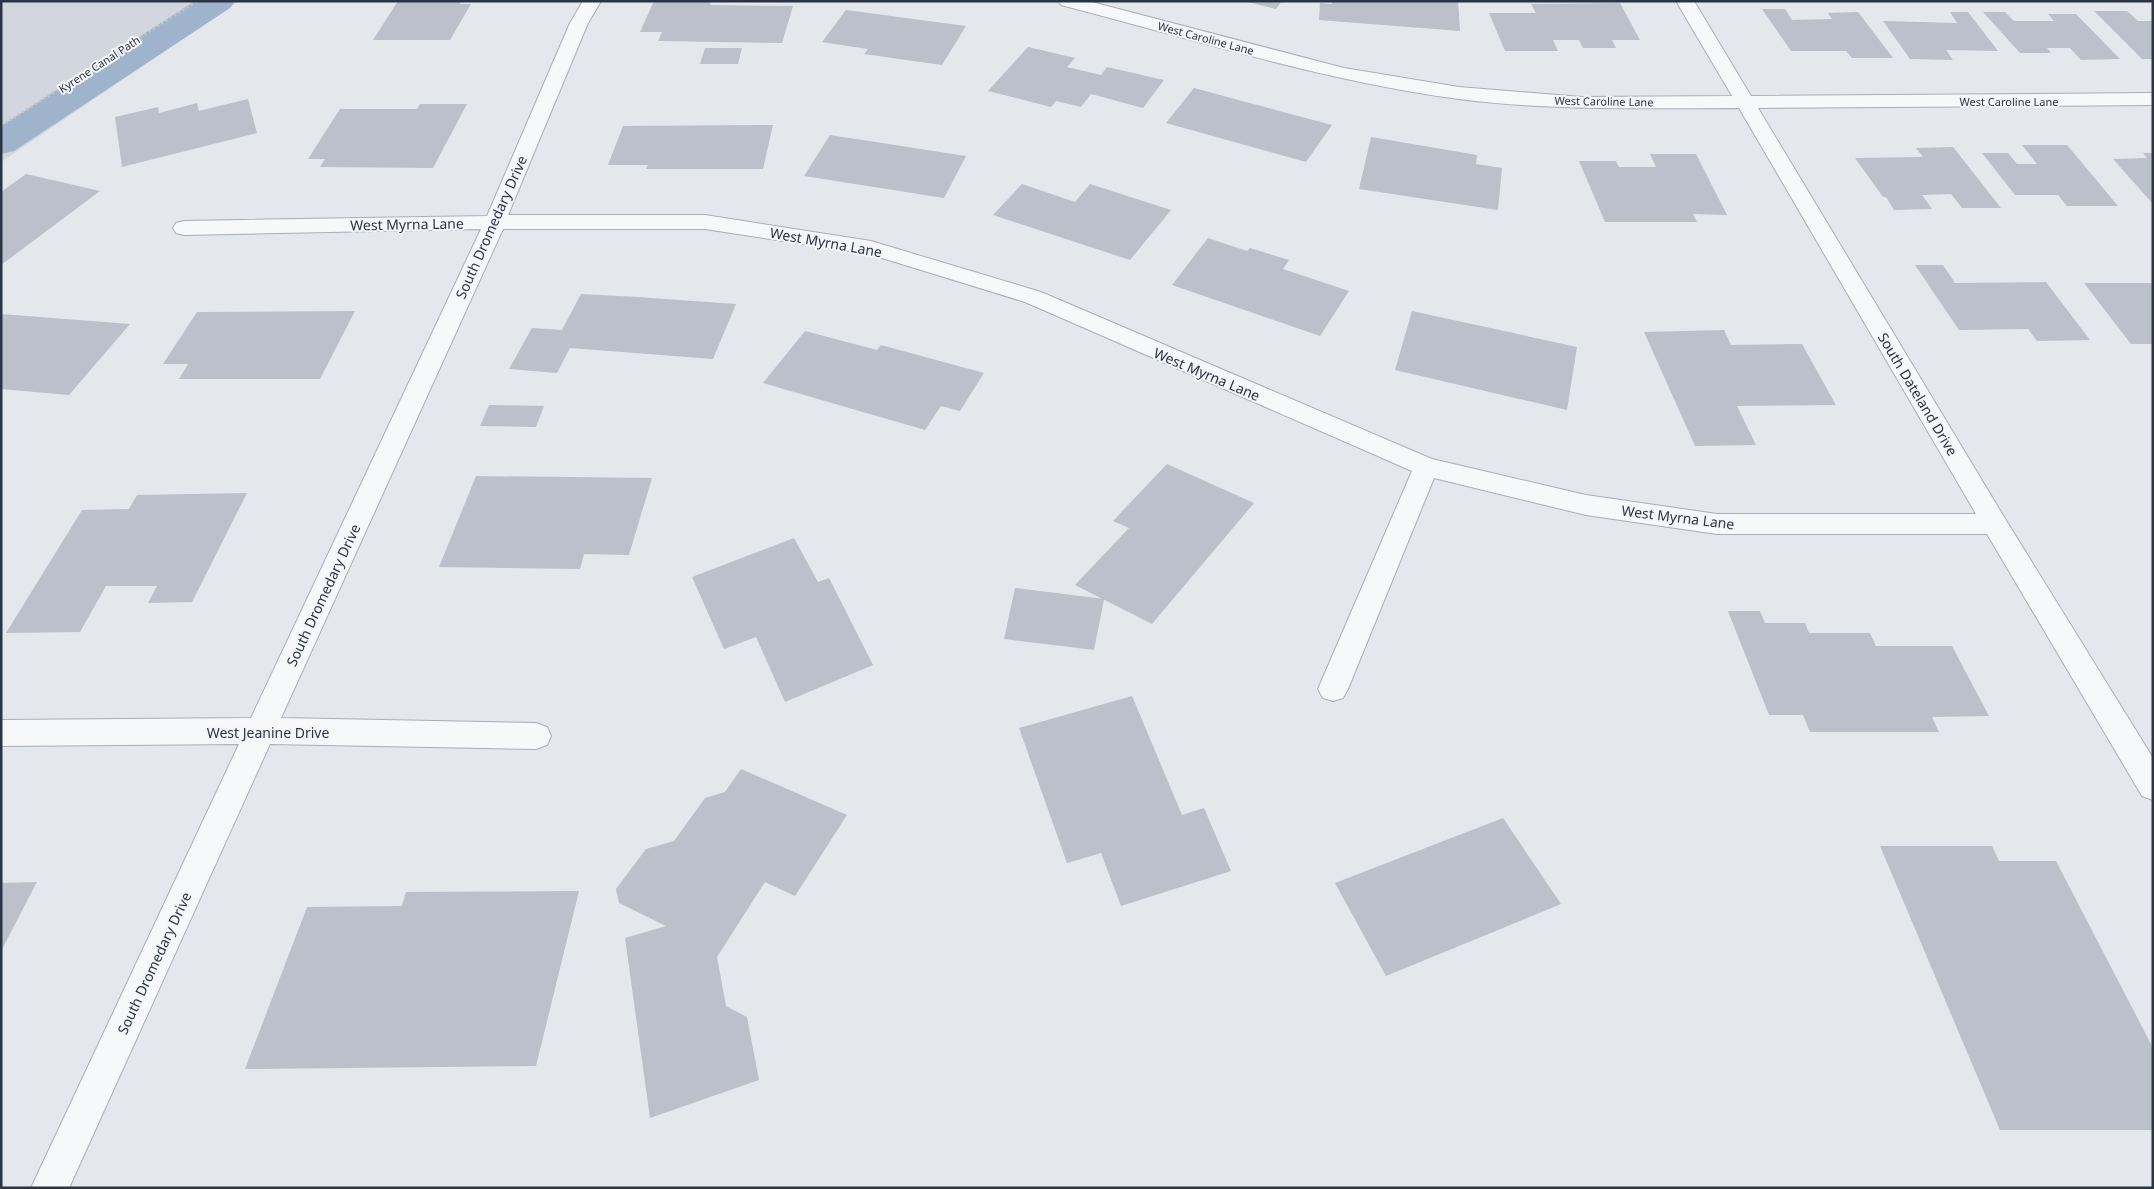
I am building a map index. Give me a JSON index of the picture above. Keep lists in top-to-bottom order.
{
  "streets": {
    "street": [
      "West Caroline Lane",
      "West Myrna Lane",
      "South Dromedary Drive",
      "South Dateland Drive",
      "West Jeanine Drive"
    ],
    "path": ["Kyrene Canal Path"]
  },
  "crossings": [
    ["West Caroline Lane", "South Dateland Drive"],
    ["West Myrna Lane", "South Dromedary Drive"],
    ["West Myrna Lane", "South Dateland Drive"],
    ["South Dromedary Drive", "West Jeanine Drive"]
  ]
}
